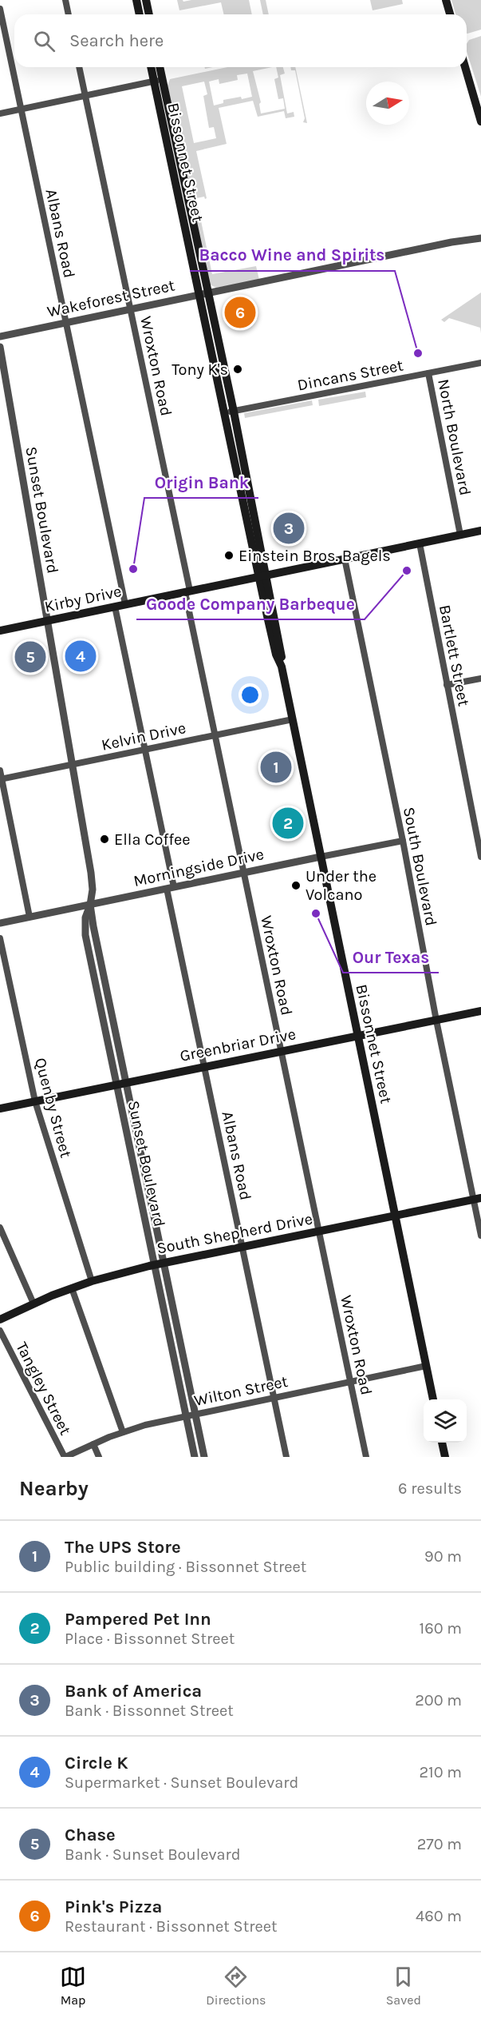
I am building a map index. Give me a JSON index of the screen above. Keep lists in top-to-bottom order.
{
  "streets": {
    "main road": [
      "Bissonnet Street",
      "Kirby Drive",
      "Greenbriar Drive",
      "South Shepherd Drive"
    ],
    "street": [
      "Albans Road",
      "Wakeforest Street",
      "Wroxton Road",
      "Dincans Street",
      "North Boulevard",
      "Sunset Boulevard",
      "Bartlett Street",
      "Kelvin Drive",
      "South Boulevard",
      "Morningside Drive",
      "Quenby Street",
      "Tangley Street",
      "Wilton Street"
    ]
  },
  "crossings": [
    ["Bissonnet Street", "Wakeforest Street"],
    ["Bissonnet Street", "Dincans Street"],
    ["Bissonnet Street", "Kirby Drive"],
    ["Bissonnet Street", "Kelvin Drive"],
    ["Bissonnet Street", "Morningside Drive"],
    ["Bissonnet Street", "Greenbriar Drive"],
    ["Bissonnet Street", "South Shepherd Drive"],
    ["Bissonnet Street", "Wilton Street"],
    ["Albans Road", "Wakeforest Street"],
    ["Albans Road", "Kirby Drive"],
    ["Albans Road", "Kelvin Drive"],
    ["Albans Road", "Morningside Drive"],
    ["Albans Road", "Greenbriar Drive"],
    ["Albans Road", "South Shepherd Drive"],
    ["Albans Road", "Wilton Street"],
    ["Wakeforest Street", "Wroxton Road"],
    ["Wroxton Road", "Kirby Drive"],
    ["Wroxton Road", "Kelvin Drive"],
    ["Wroxton Road", "Morningside Drive"],
    ["Wroxton Road", "Greenbriar Drive"],
    ["Wroxton Road", "South Shepherd Drive"],
    ["Wroxton Road", "Wilton Street"],
    ["Dincans Street", "North Boulevard"],
    ["North Boulevard", "Kirby Drive"],
    ["Sunset Boulevard", "Kirby Drive"],
    ["Sunset Boulevard", "Kelvin Drive"],
    ["Sunset Boulevard", "Morningside Drive"],
    ["Sunset Boulevard", "Greenbriar Drive"],
    ["Sunset Boulevard", "South Shepherd Drive"],
    ["Sunset Boulevard", "Wilton Street"],
    ["Kirby Drive", "Bartlett Street"],
    ["Kirby Drive", "South Boulevard"],
    ["South Boulevard", "Morningside Drive"],
    ["South Boulevard", "Greenbriar Drive"],
    ["South Boulevard", "South Shepherd Drive"],
    ["Greenbriar Drive", "Quenby Street"],
    ["Quenby Street", "South Shepherd Drive"],
    ["Tangley Street", "Wilton Street"]
  ],
  "places": [
    "Bacco Wine and Spirits",
    "Tony K's",
    "Einstein Bros. Bagels",
    "Origin Bank",
    "Goode Company Barbeque",
    "Ella Coffee",
    "Under the Volcano",
    "Our Texas"
  ],
  "north": "right",
  "page": {
    "search": "Search here",
    "pins": [
      "6",
      "3",
      "4",
      "5",
      "1",
      "2"
    ],
    "heading": ["Nearby", "6 results"],
    "list": [
      {
        "mark": "1",
        "name": "The UPS Store",
        "note": "Public building · Bissonnet Street",
        "value": "90 m"
      },
      {
        "mark": "2",
        "name": "Pampered Pet Inn",
        "note": "Place · Bissonnet Street",
        "value": "160 m"
      },
      {
        "mark": "3",
        "name": "Bank of America",
        "note": "Bank · Bissonnet Street",
        "value": "200 m"
      },
      {
        "mark": "4",
        "name": "Circle K",
        "note": "Supermarket · Sunset Boulevard",
        "value": "210 m"
      },
      {
        "mark": "5",
        "name": "Chase",
        "note": "Bank · Sunset Boulevard",
        "value": "270 m"
      },
      {
        "mark": "6",
        "name": "Pink's Pizza",
        "note": "Restaurant · Bissonnet Street",
        "value": "460 m"
      }
    ],
    "nav": ["Map", "Directions", "Saved"]
  }
}
